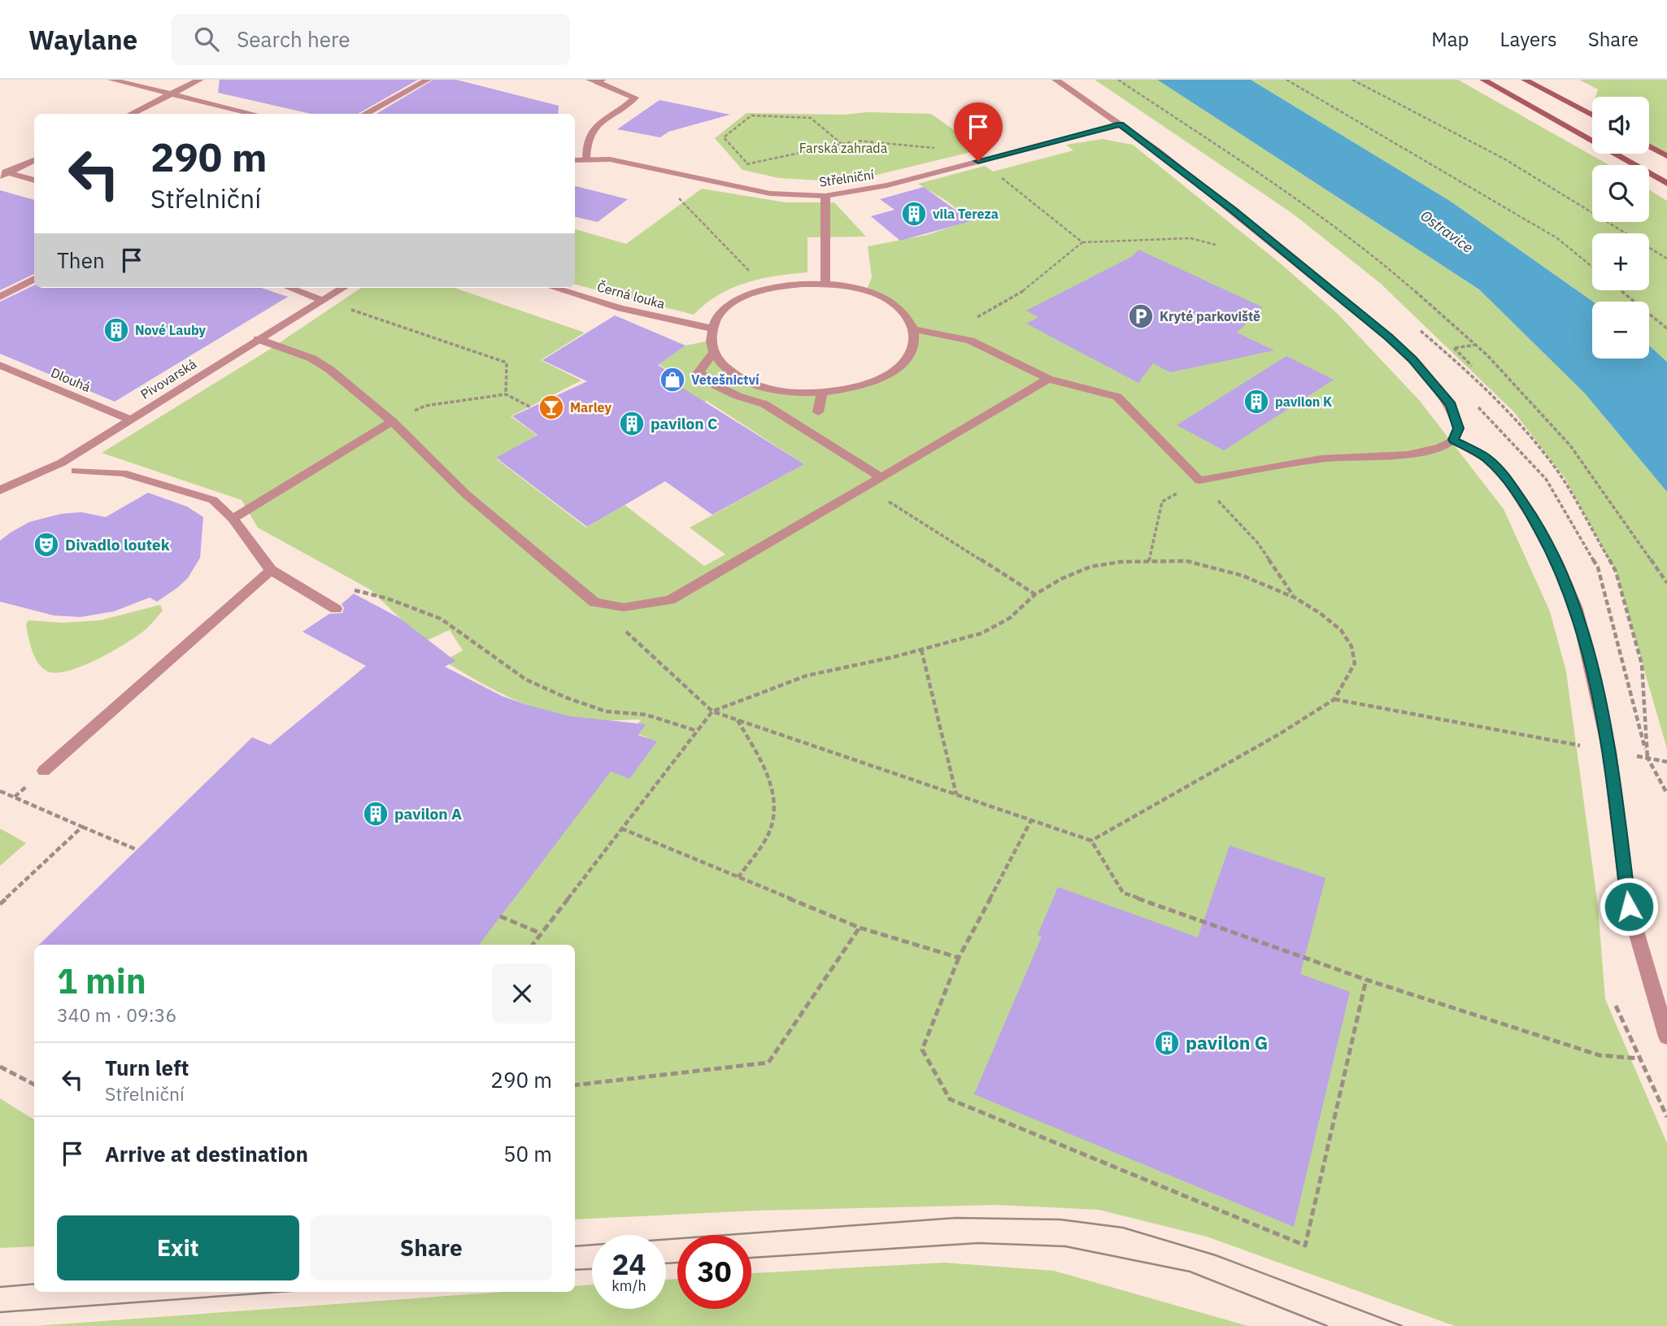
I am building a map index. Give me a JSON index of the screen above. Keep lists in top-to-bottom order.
{
  "streets": {
    "street": [
      "Střelniční",
      "Černá louka",
      "Pivovarská",
      "Dlouhá"
    ]
  },
  "crossings": [
    ["Pivovarská", "Dlouhá"]
  ],
  "water": ["Ostravice"],
  "parks": ["Farská zahrada"],
  "places": {
    "building": [
      "vila Tereza",
      "Nové Lauby",
      "pavilon K",
      "pavilon C",
      "pavilon A",
      "pavilon G"
    ],
    "parking": ["Kryté parkoviště"],
    "shop": ["Vetešnictví"],
    "bar": ["Marley"],
    "theatre": ["Divadlo loutek"]
  },
  "page": {
    "header": "Waylane",
    "search": "Search here",
    "nav": ["Map", "Layers", "Share"],
    "map_buttons": ["+", "−"],
    "turn": ["290 m", "Střelniční"],
    "then": "Then",
    "heading": ["1 min", "340 m · 09:36"],
    "list": [
      {
        "name": "Turn left",
        "note": "Střelniční",
        "value": "290 m"
      },
      {
        "name": "Arrive at destination",
        "value": "50 m"
      }
    ],
    "buttons": ["Exit", "Share"],
    "speed": "24 km/h",
    "limit": "30"
  }
}
